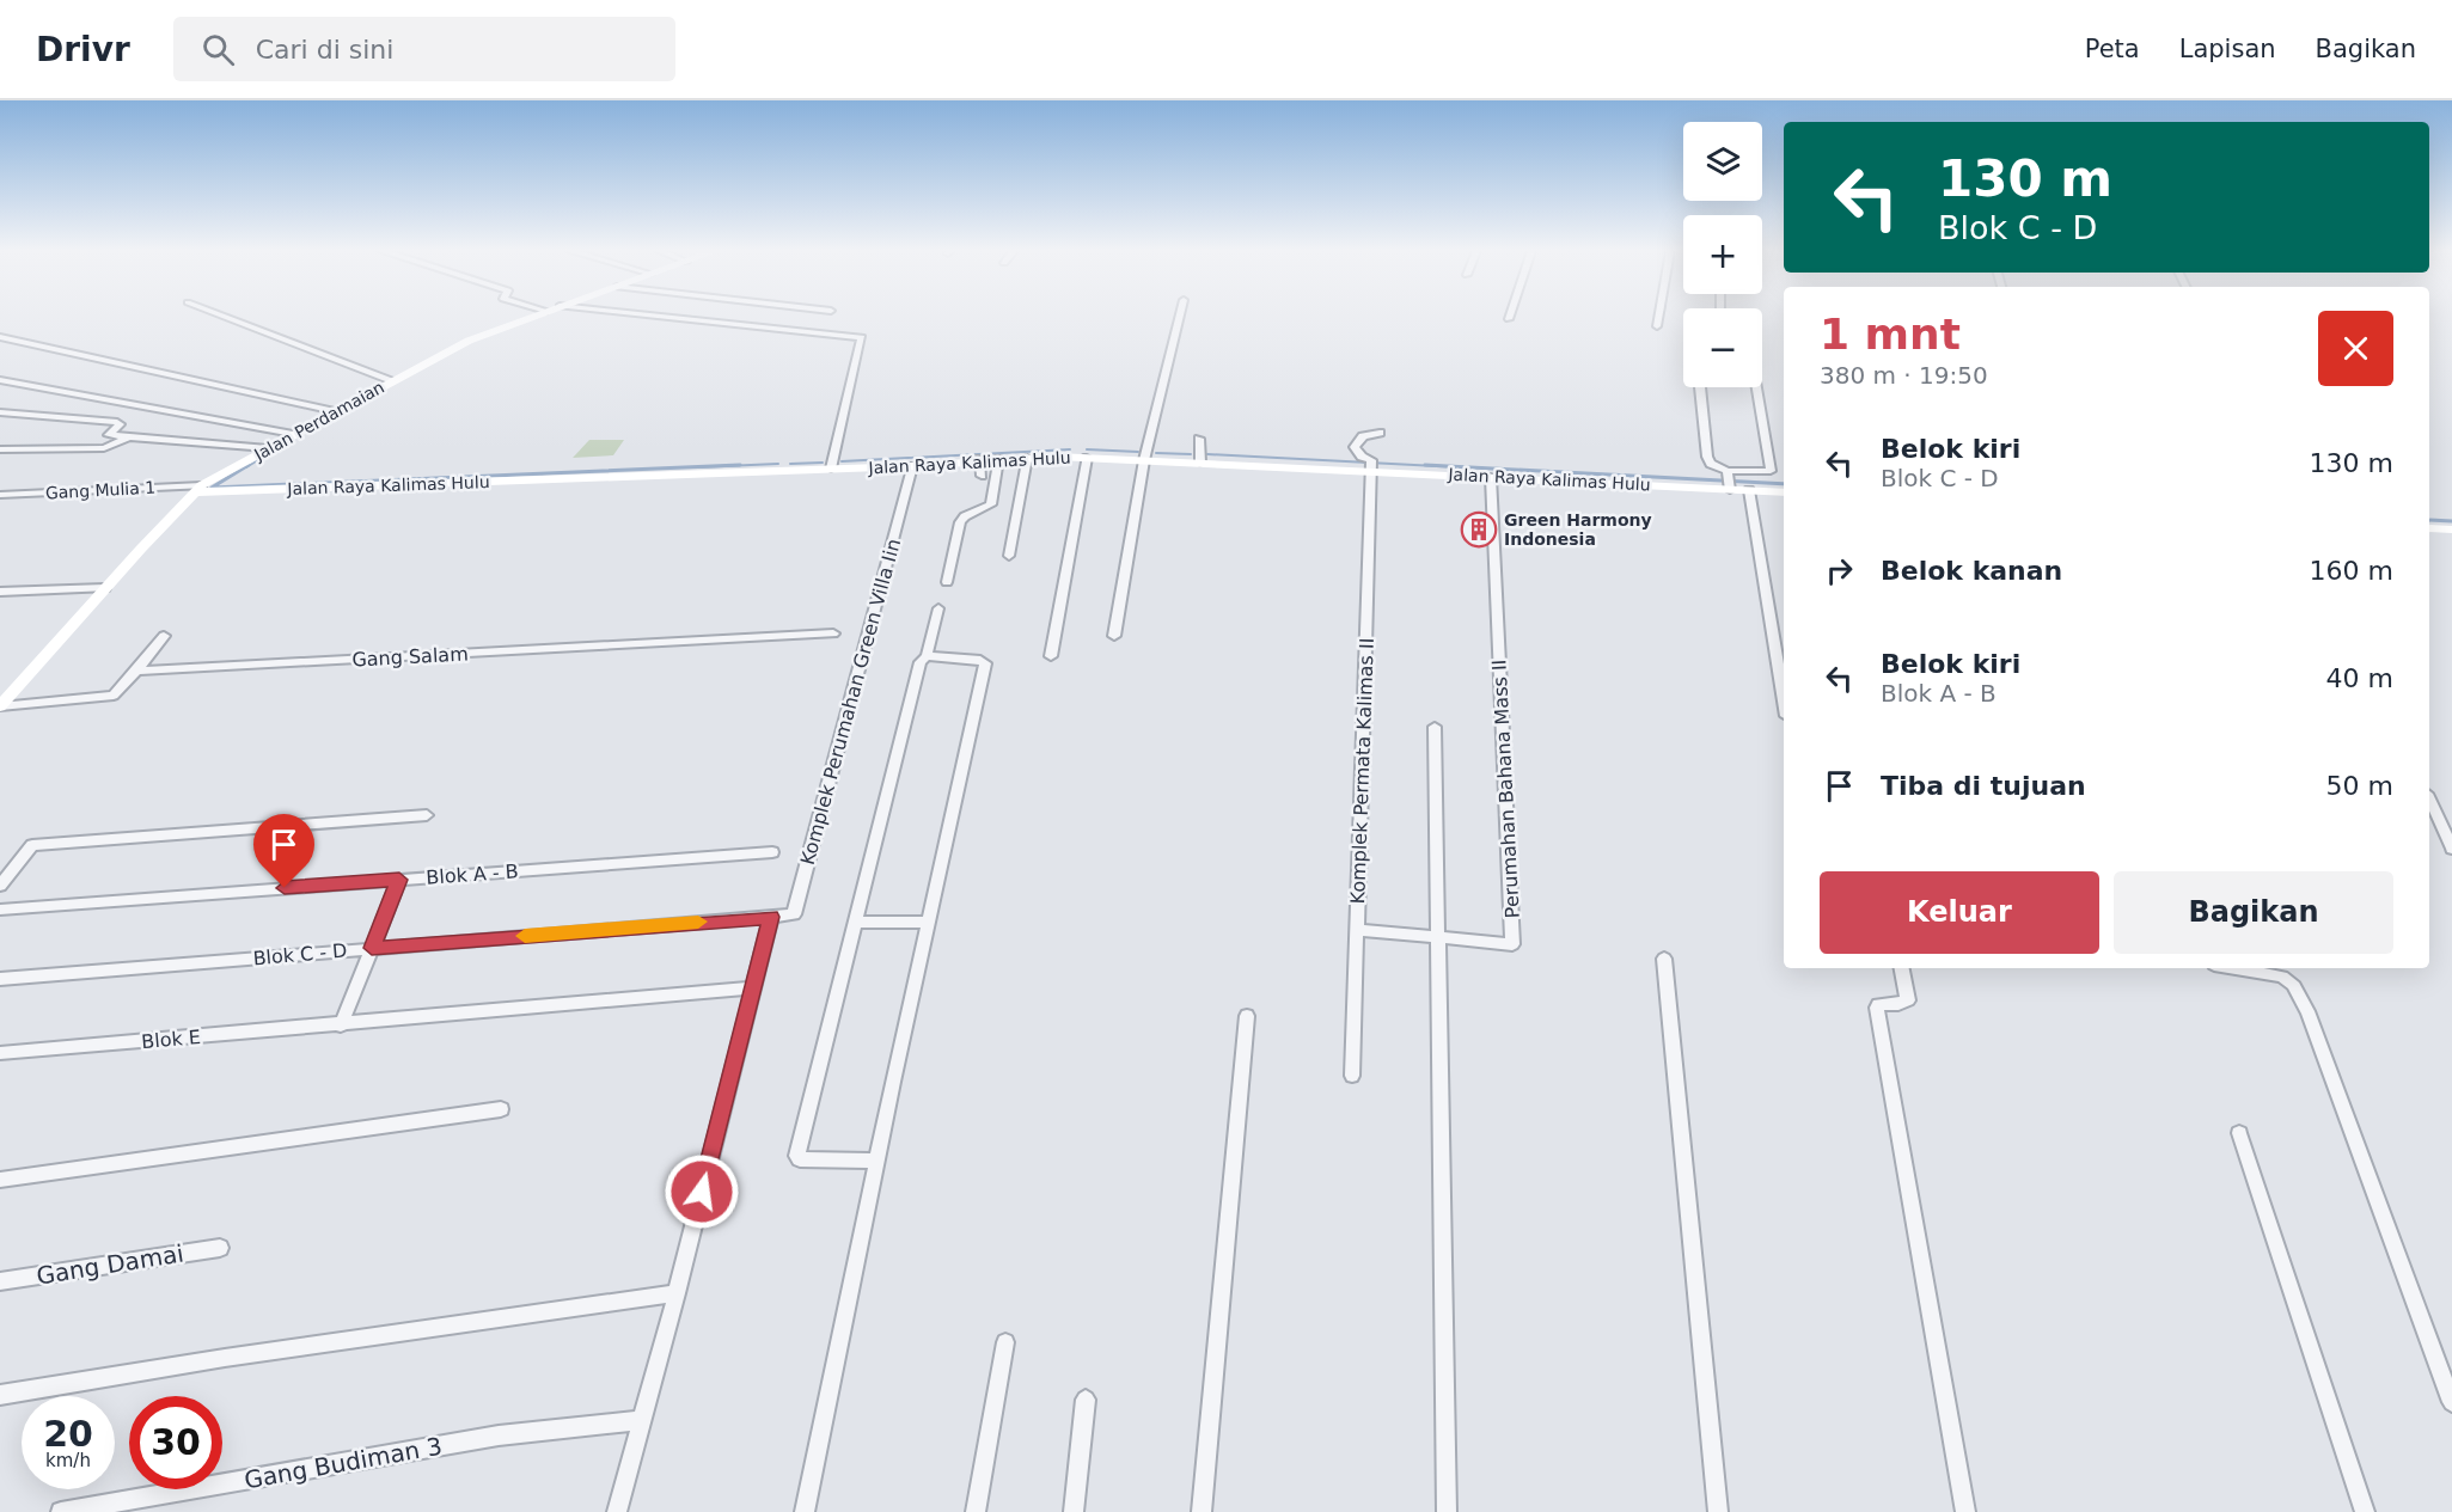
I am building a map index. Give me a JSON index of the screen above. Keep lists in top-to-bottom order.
{
  "streets": {
    "street": [
      "Jalan Perdamaian",
      "Jalan Raya Kalimas Hulu",
      "Gang Mulia 1",
      "Gang Salam",
      "Komplek Perumahan Green Villa Iin",
      "Komplek Permata Kalimas II",
      "Perumahan Bahana Mass II",
      "Blok A - B",
      "Blok C - D",
      "Blok E",
      "Gang Damai",
      "Gang Budiman 3"
    ]
  },
  "crossings": [
    ["Jalan Perdamaian", "Jalan Raya Kalimas Hulu"],
    ["Jalan Perdamaian", "Gang Mulia 1"],
    ["Jalan Raya Kalimas Hulu", "Gang Mulia 1"],
    ["Jalan Raya Kalimas Hulu", "Komplek Perumahan Green Villa Iin"],
    ["Jalan Raya Kalimas Hulu", "Komplek Permata Kalimas II"],
    ["Jalan Raya Kalimas Hulu", "Perumahan Bahana Mass II"],
    ["Komplek Perumahan Green Villa Iin", "Blok C - D"],
    ["Komplek Permata Kalimas II", "Perumahan Bahana Mass II"]
  ],
  "places": {
    "building": ["Green Harmony Indonesia"]
  },
  "page": {
    "header": "Drivr",
    "search": "Cari di sini",
    "nav": ["Peta", "Lapisan", "Bagikan"],
    "map_buttons": ["+", "−"],
    "turn": ["130 m", "Blok C - D"],
    "heading": ["1 mnt", "380 m · 19:50"],
    "list": [
      {
        "name": "Belok kiri",
        "note": "Blok C - D",
        "value": "130 m"
      },
      {
        "name": "Belok kanan",
        "value": "160 m"
      },
      {
        "name": "Belok kiri",
        "note": "Blok A - B",
        "value": "40 m"
      },
      {
        "name": "Tiba di tujuan",
        "value": "50 m"
      }
    ],
    "buttons": ["Keluar", "Bagikan"],
    "speed": "20 km/h",
    "limit": "30"
  }
}
